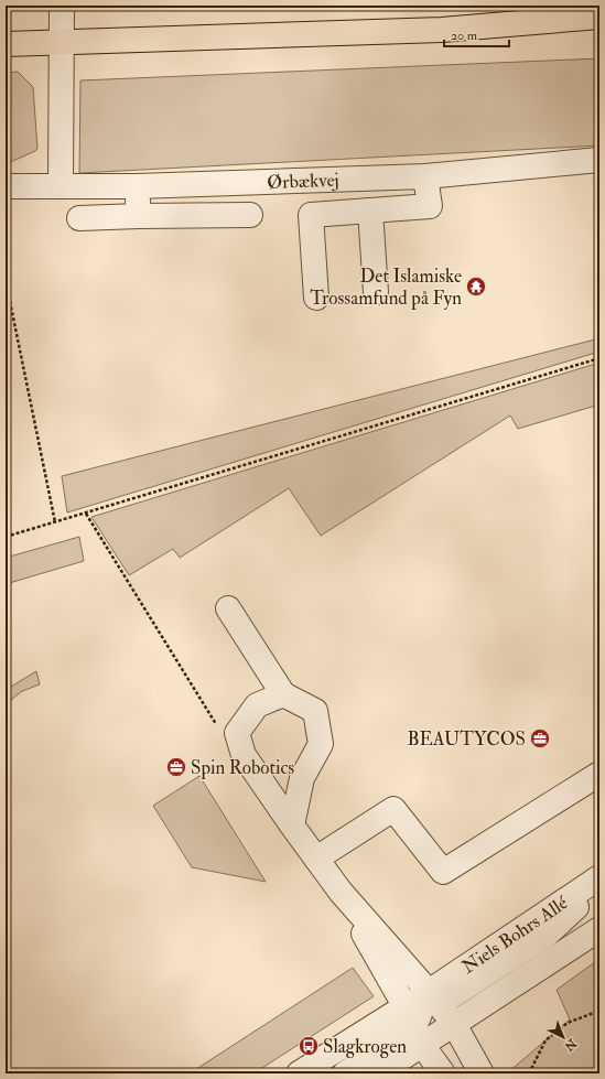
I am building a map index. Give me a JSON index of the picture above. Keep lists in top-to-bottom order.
{
  "streets": {
    "street": ["Ørbækvej", "Niels Bohrs Allé"]
  },
  "places": {
    "temple": ["Det Islamiske Trossamfund på Fyn"],
    "office": ["BEAUTYCOS", "Spin Robotics"],
    "bus stop": ["Slagkrogen"]
  },
  "scale_bar": "20 m",
  "north": "bottom right"
}
